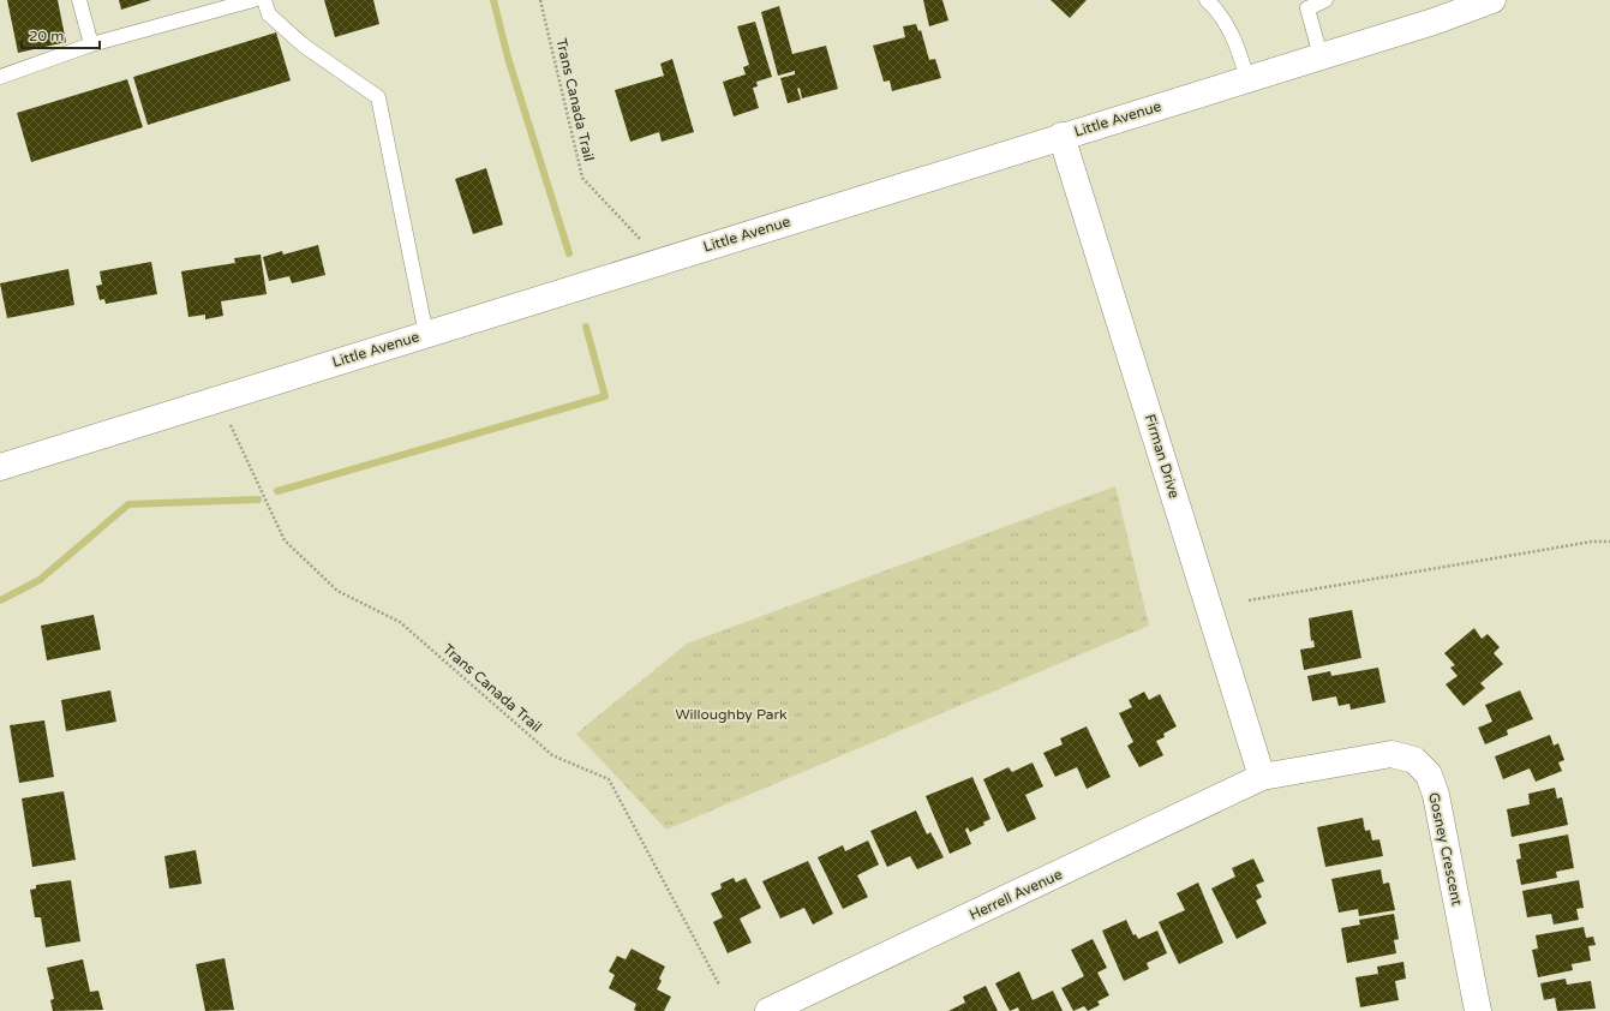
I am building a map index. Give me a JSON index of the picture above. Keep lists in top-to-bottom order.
{
  "streets": {
    "street": [
      "Little Avenue",
      "Firman Drive",
      "Gosney Crescent",
      "Herrell Avenue"
    ],
    "path": ["Trans Canada Trail"]
  },
  "crossings": [
    ["Little Avenue", "Firman Drive"],
    ["Firman Drive", "Gosney Crescent"],
    ["Firman Drive", "Herrell Avenue"],
    ["Gosney Crescent", "Herrell Avenue"]
  ],
  "parks": ["Willoughby Park"],
  "scale_bar": "20 m"
}
